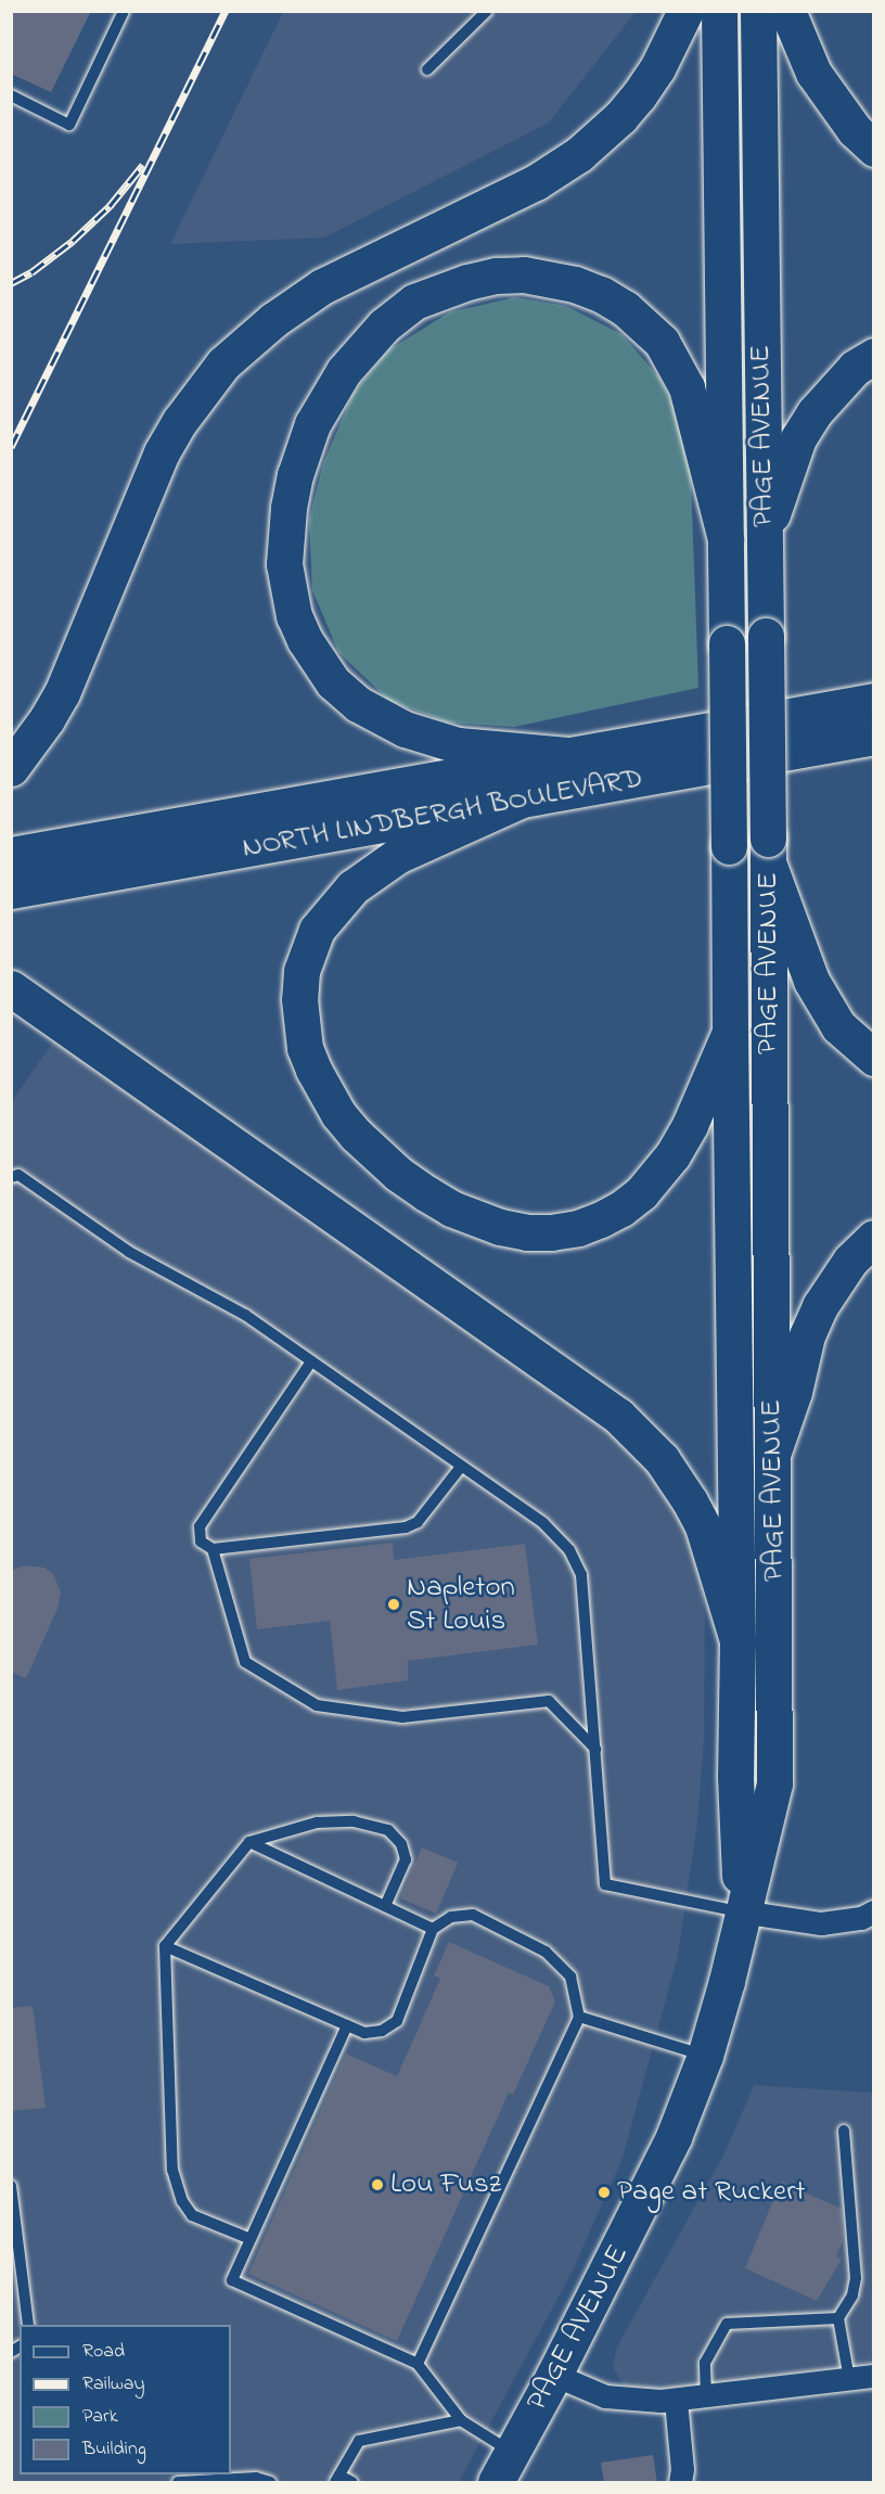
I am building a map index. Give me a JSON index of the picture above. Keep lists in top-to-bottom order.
{
  "streets": {
    "main road": ["PAGE AVENUE", "NORTH LINDBERGH BOULEVARD"]
  },
  "places": ["Napleton St Louis", "Lou Fusz", "Page at Ruckert"],
  "legend": [
    "Road",
    "Railway",
    "Park",
    "Building"
  ]
}
